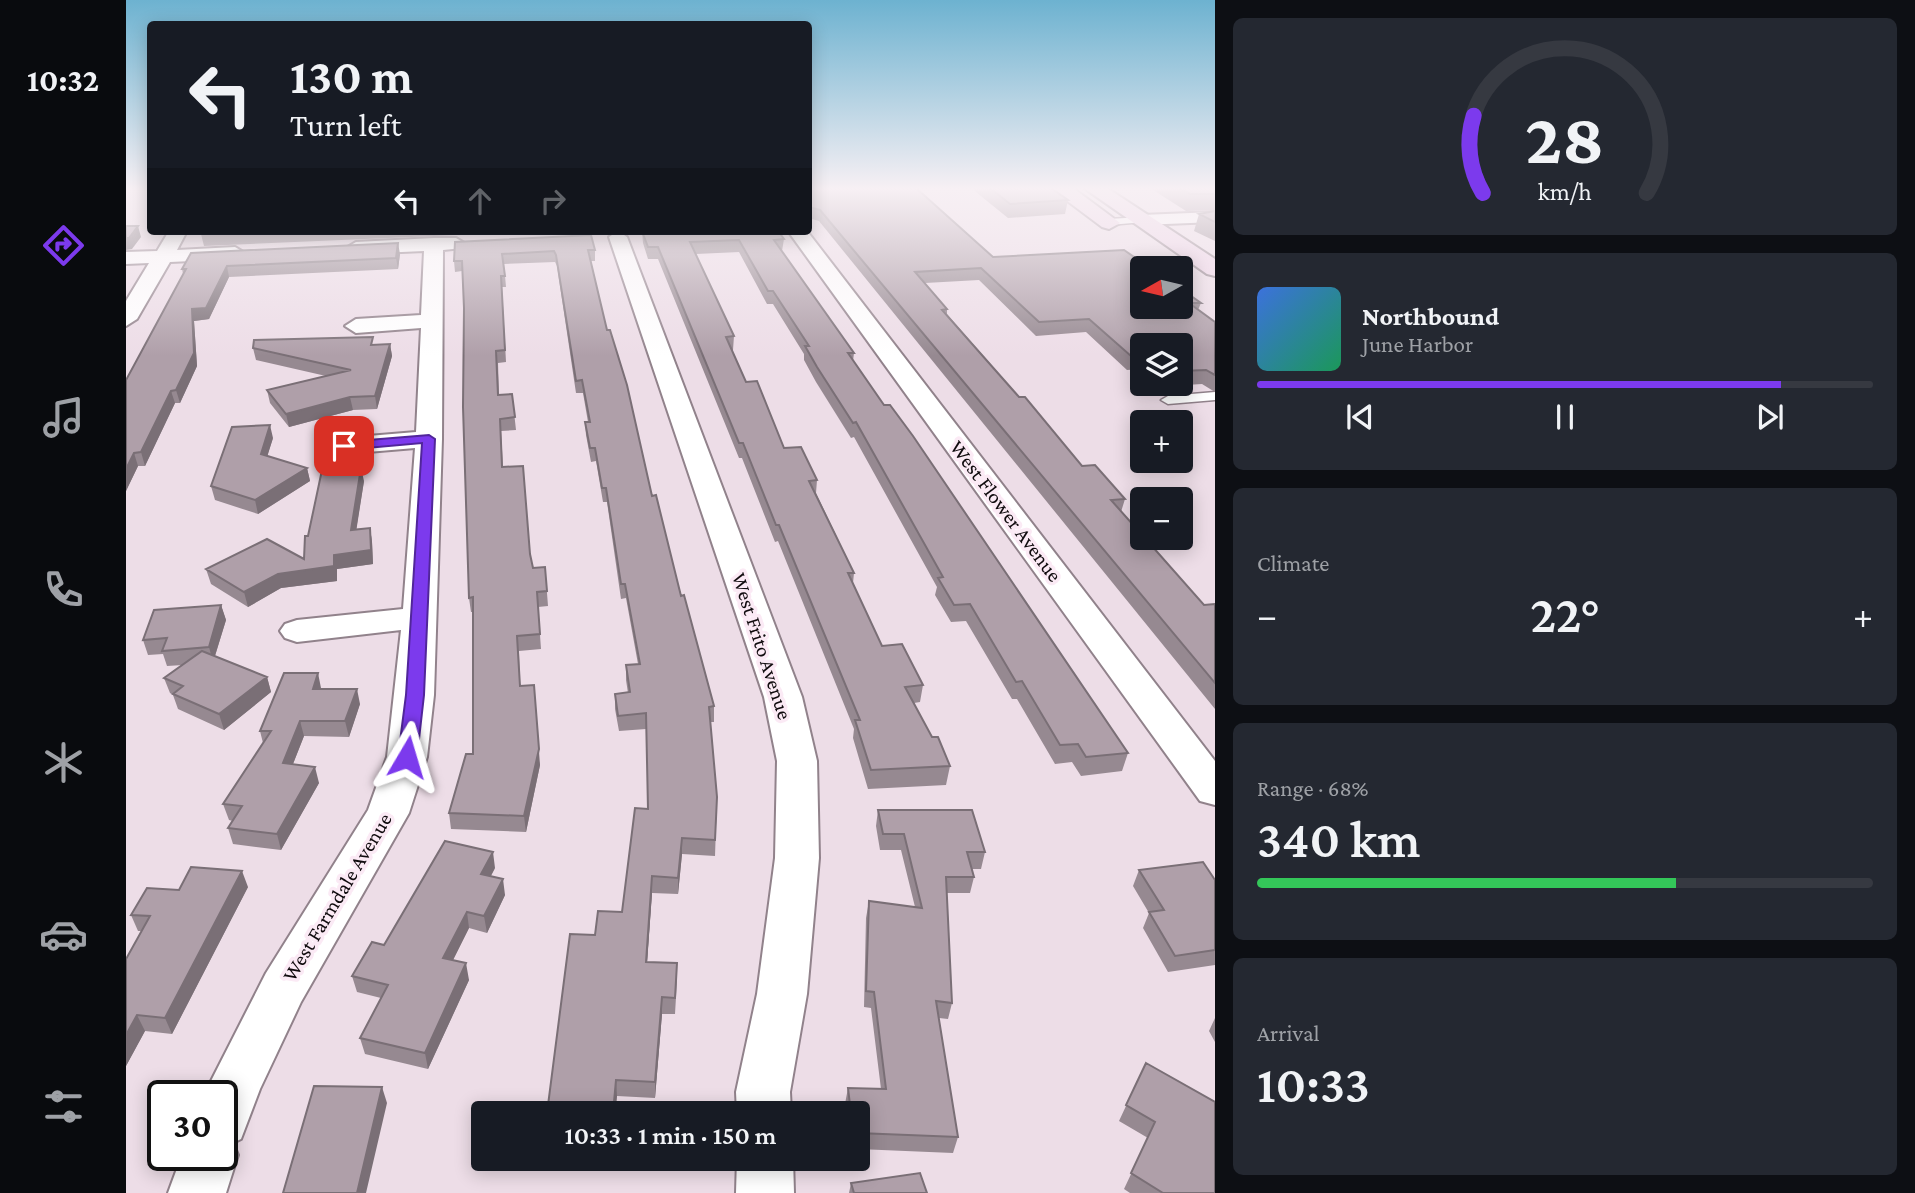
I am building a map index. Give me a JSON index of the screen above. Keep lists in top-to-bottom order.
{
  "streets": {
    "street": ["West Flower Avenue", "West Frito Avenue", "West Farmdale Avenue"]
  },
  "north": "left",
  "page": {
    "tabs": "10:32",
    "turn": ["130 m", "Turn left"],
    "map_buttons": ["+", "−"],
    "song": ["Northbound", "June Harbor"],
    "tile": [
      "Climate",
      ["Range · 68%", "340 km"],
      ["Arrival", "10:33"]
    ],
    "heat": ["−", "22°", "+"],
    "limit": "30",
    "trip": "10:33 · 1 min · 150 m",
    "gauge": ["28", "km/h"]
  }
}
